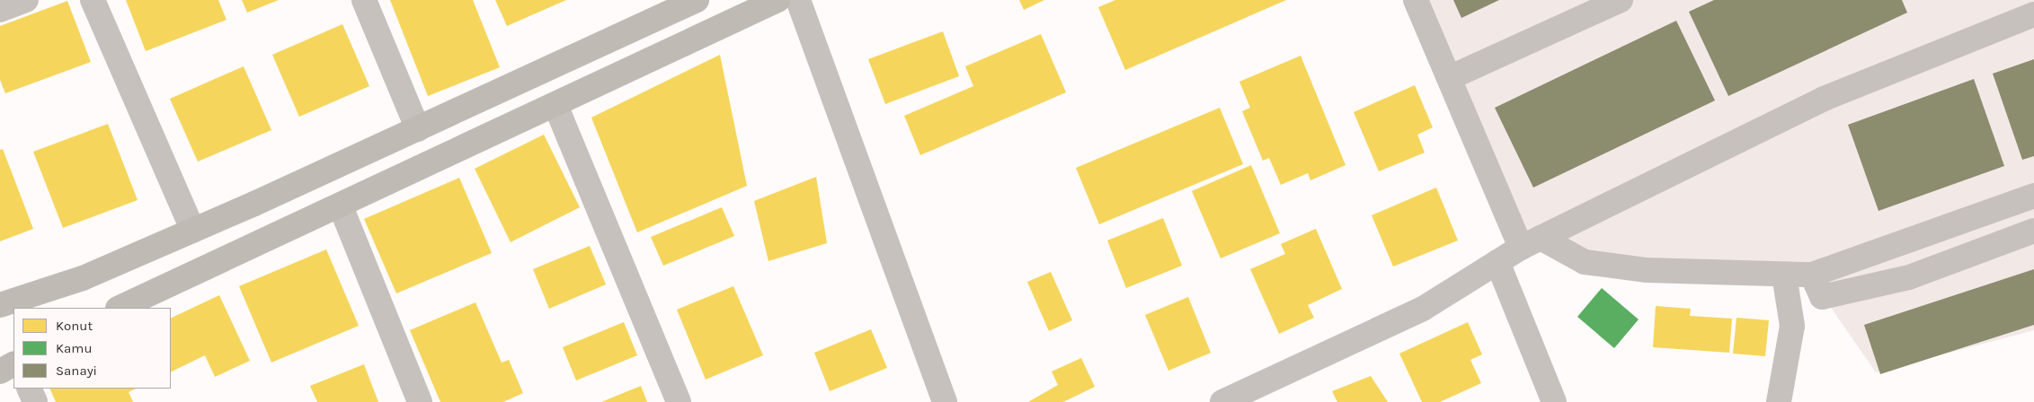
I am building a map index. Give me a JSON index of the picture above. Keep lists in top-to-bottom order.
{
  "legend": ["Konut", "Kamu", "Sanayi"]
}
